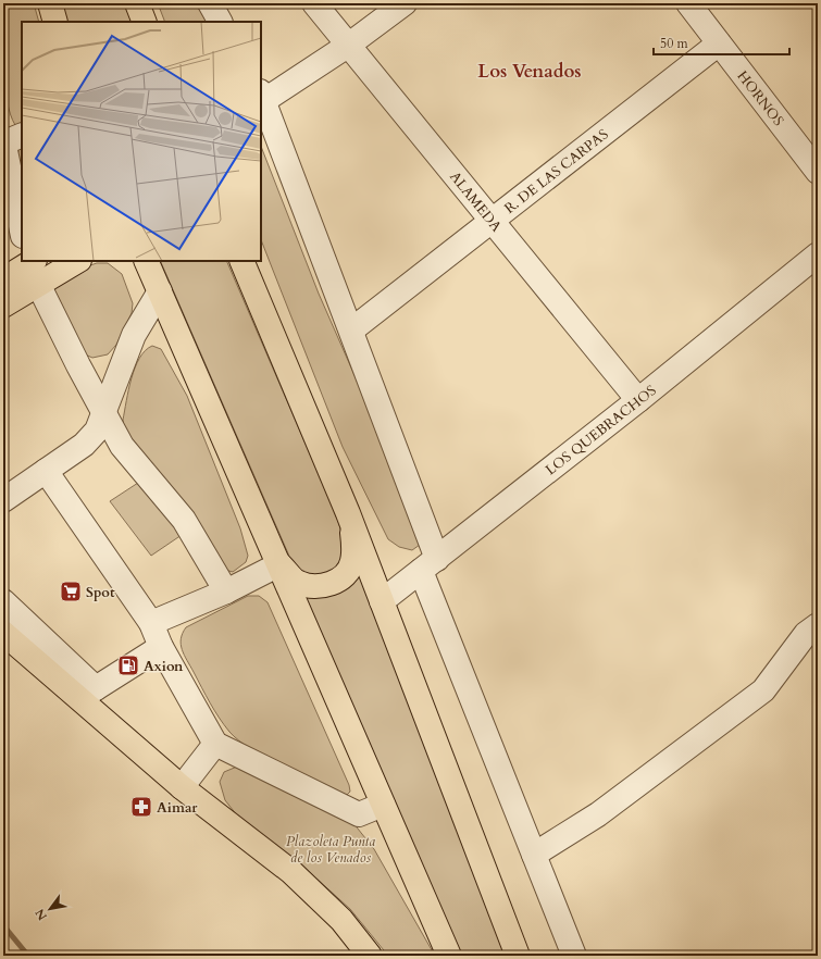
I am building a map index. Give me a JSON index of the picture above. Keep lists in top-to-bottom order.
{
  "streets": {
    "street": [
      "HORNOS",
      "R. DE LAS CARPAS",
      "ALAMEDA",
      "LOS QUEBRACHOS"
    ]
  },
  "crossings": [
    ["HORNOS", "R. DE LAS CARPAS"],
    ["R. DE LAS CARPAS", "ALAMEDA"],
    ["ALAMEDA", "LOS QUEBRACHOS"]
  ],
  "districts": ["Los Venados"],
  "parks": ["Plazoleta Punta de los Venados"],
  "places": {
    "supermarket": ["Spot"],
    "fuel station": ["Axion"],
    "pharmacy": ["Aimar"]
  },
  "scale_bar": "50 m",
  "north": "bottom left"
}
